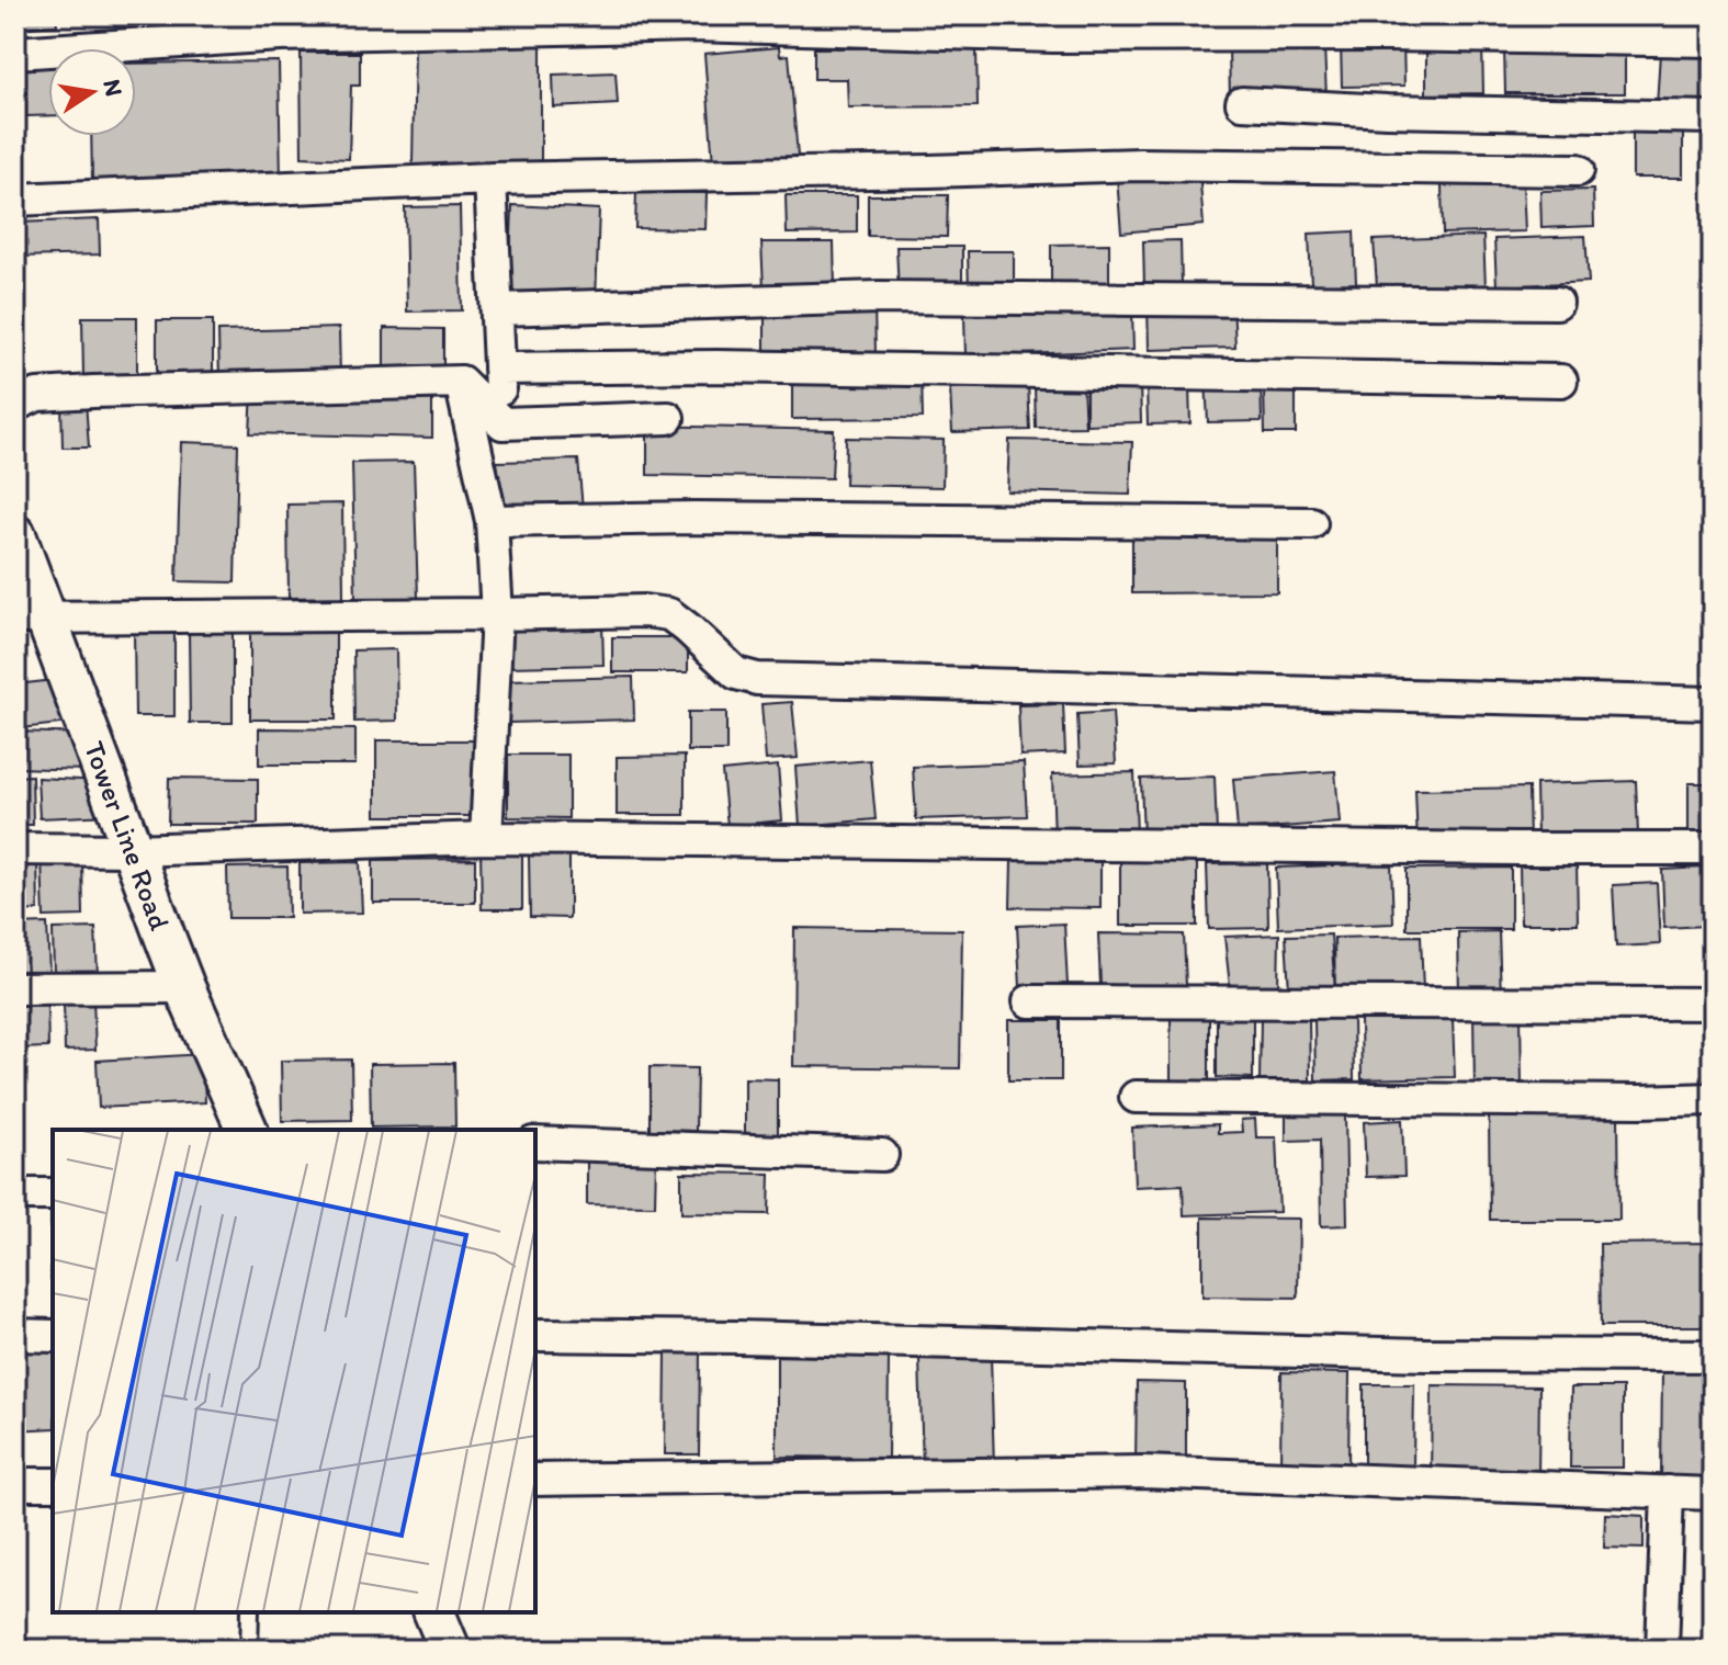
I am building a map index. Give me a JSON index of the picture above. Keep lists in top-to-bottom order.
{
  "streets": {
    "street": ["Tower Line Road"]
  },
  "north": "right"
}
